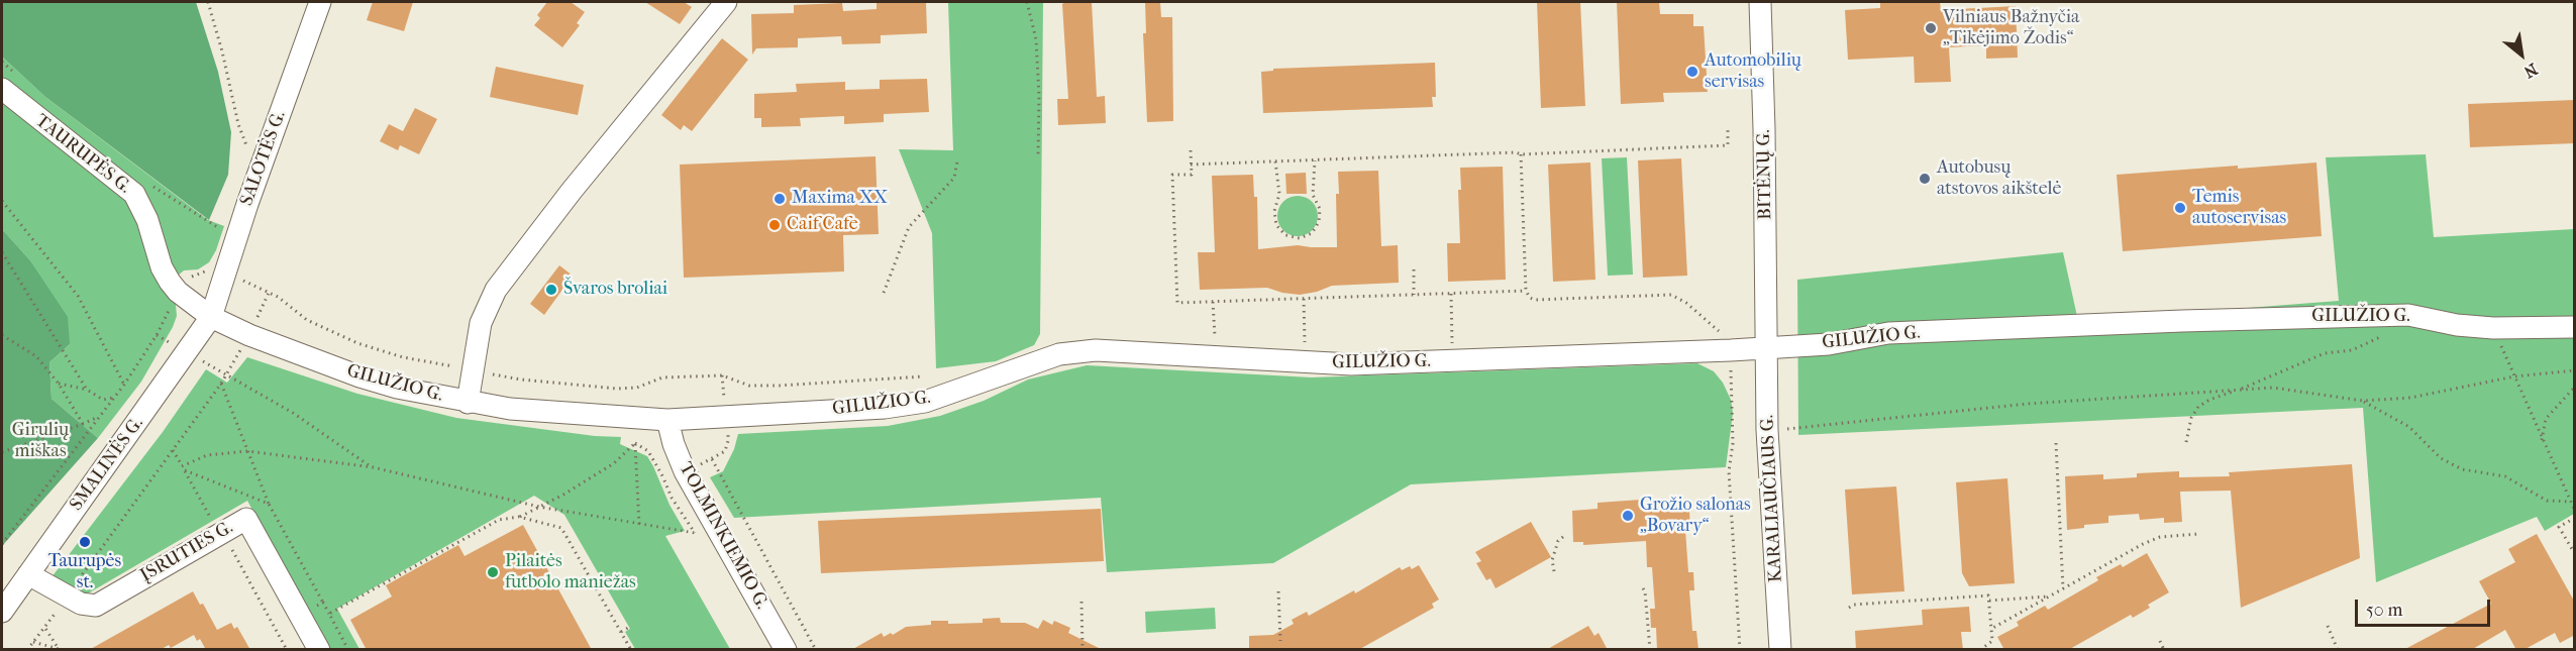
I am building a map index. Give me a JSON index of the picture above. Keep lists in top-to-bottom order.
{
  "streets": {
    "street": [
      "TAURUPĖS G.",
      "SALOTĖS G.",
      "BITĖNŲ G.",
      "GILUŽIO G.",
      "SMALINĖS G.",
      "KARALIAUČIAUS G.",
      "TOLMINKIEMIO G.",
      "ĮSRUTIES G."
    ]
  },
  "crossings": [
    ["TAURUPĖS G.", "SALOTĖS G."],
    ["TAURUPĖS G.", "GILUŽIO G."],
    ["TAURUPĖS G.", "SMALINĖS G."],
    ["SALOTĖS G.", "GILUŽIO G."],
    ["SALOTĖS G.", "SMALINĖS G."],
    ["BITĖNŲ G.", "GILUŽIO G."],
    ["BITĖNŲ G.", "KARALIAUČIAUS G."],
    ["GILUŽIO G.", "SMALINĖS G."],
    ["GILUŽIO G.", "KARALIAUČIAUS G."],
    ["GILUŽIO G.", "TOLMINKIEMIO G."],
    ["SMALINĖS G.", "ĮSRUTIES G."]
  ],
  "parks": ["Girulių miškas"],
  "places": [
    "Vilniaus Bažnyčia „Tikėjimo Žodis“",
    "Automobilių servisas",
    "Autobusų atstovos aikštelė",
    "Maxima XX",
    "Temis autoservisas",
    "Caif Cafe",
    "Švaros broliai",
    "Grožio salonas „Bovary“",
    "Taurupės st.",
    "Pilaitės futbolo maniežas"
  ],
  "scale_bar": "50 m",
  "north": "bottom right"
}
